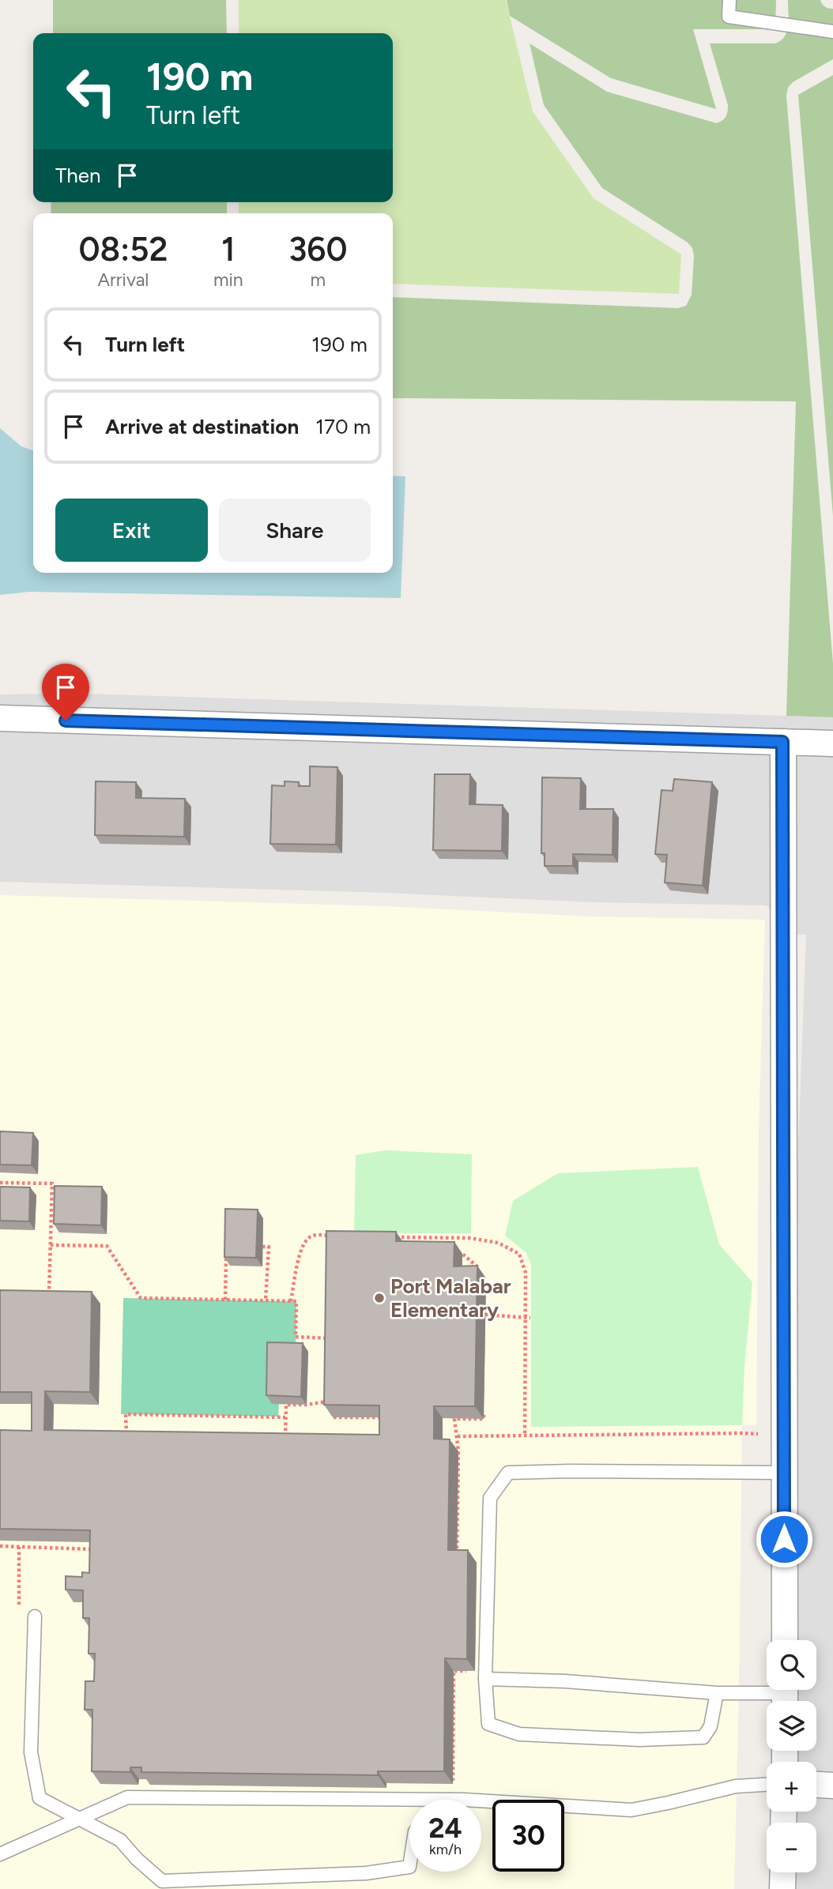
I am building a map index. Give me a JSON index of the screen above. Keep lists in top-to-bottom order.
{
  "places": ["Port Malabar Elementary"],
  "page": {
    "turn": ["190 m", "Turn left"],
    "then": "Then",
    "eta": [
      "08:52",
      "Arrival",
      "1",
      "min",
      "360",
      "m"
    ],
    "list": [
      {
        "name": "Turn left",
        "value": "190 m"
      },
      {
        "name": "Arrive at destination",
        "value": "170 m"
      }
    ],
    "buttons": ["Exit", "Share"],
    "map_buttons": ["+", "−"],
    "speed": "24 km/h",
    "limit": "30"
  }
}
